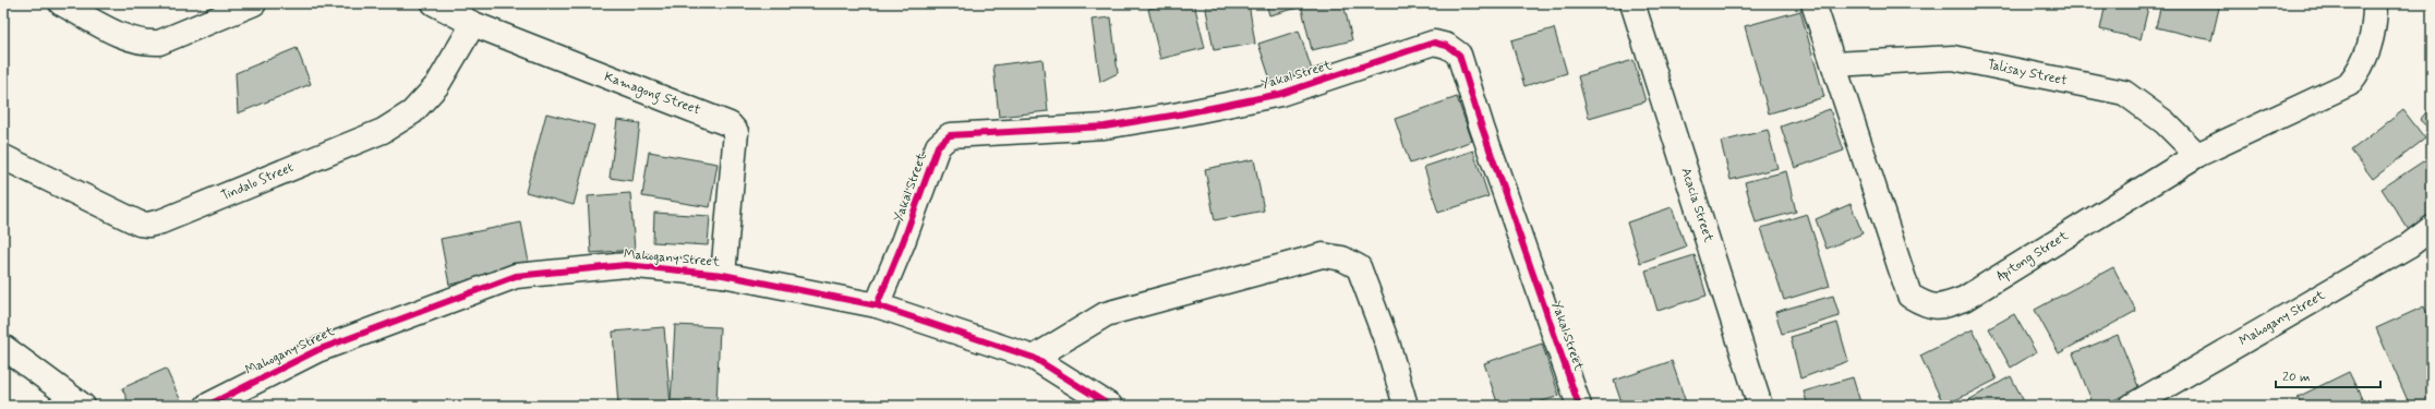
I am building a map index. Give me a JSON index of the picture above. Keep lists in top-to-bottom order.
{
  "streets": {
    "street": [
      "Talisay Street",
      "Yakal Street",
      "Kamagong Street",
      "Tindalo Street",
      "Acacia Street",
      "Apitong Street",
      "Mahogany Street"
    ]
  },
  "crossings": [
    ["Talisay Street", "Apitong Street"],
    ["Yakal Street", "Mahogany Street"],
    ["Kamagong Street", "Tindalo Street"],
    ["Kamagong Street", "Mahogany Street"]
  ],
  "scale_bar": "20 m"
}
